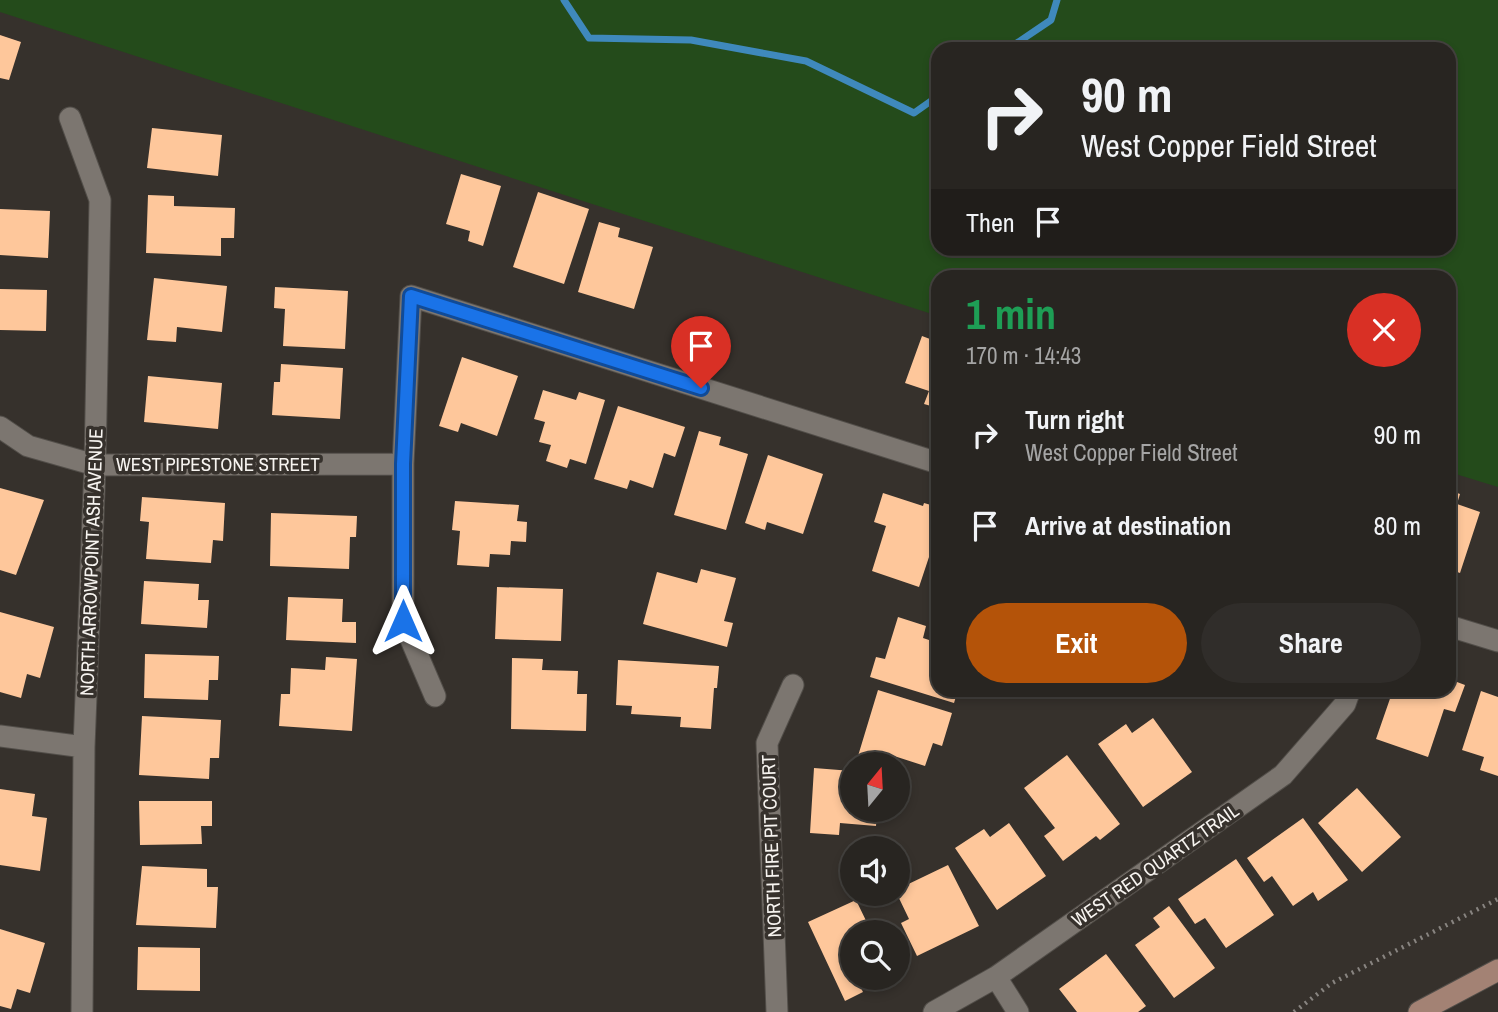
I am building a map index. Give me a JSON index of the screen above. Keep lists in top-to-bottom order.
{
  "streets": {
    "street": [
      "WEST PIPESTONE STREET",
      "NORTH ARROWPOINT ASH AVENUE",
      "NORTH FIRE PIT COURT",
      "WEST RED QUARTZ TRAIL"
    ]
  },
  "crossings": [
    ["WEST PIPESTONE STREET", "NORTH ARROWPOINT ASH AVENUE"]
  ],
  "north": "top",
  "page": {
    "turn": ["90 m", "West Copper Field Street"],
    "then": "Then",
    "heading": ["1 min", "170 m · 14:43"],
    "list": [
      {
        "name": "Turn right",
        "note": "West Copper Field Street",
        "value": "90 m"
      },
      {
        "name": "Arrive at destination",
        "value": "80 m"
      }
    ],
    "buttons": ["Exit", "Share"]
  }
}
